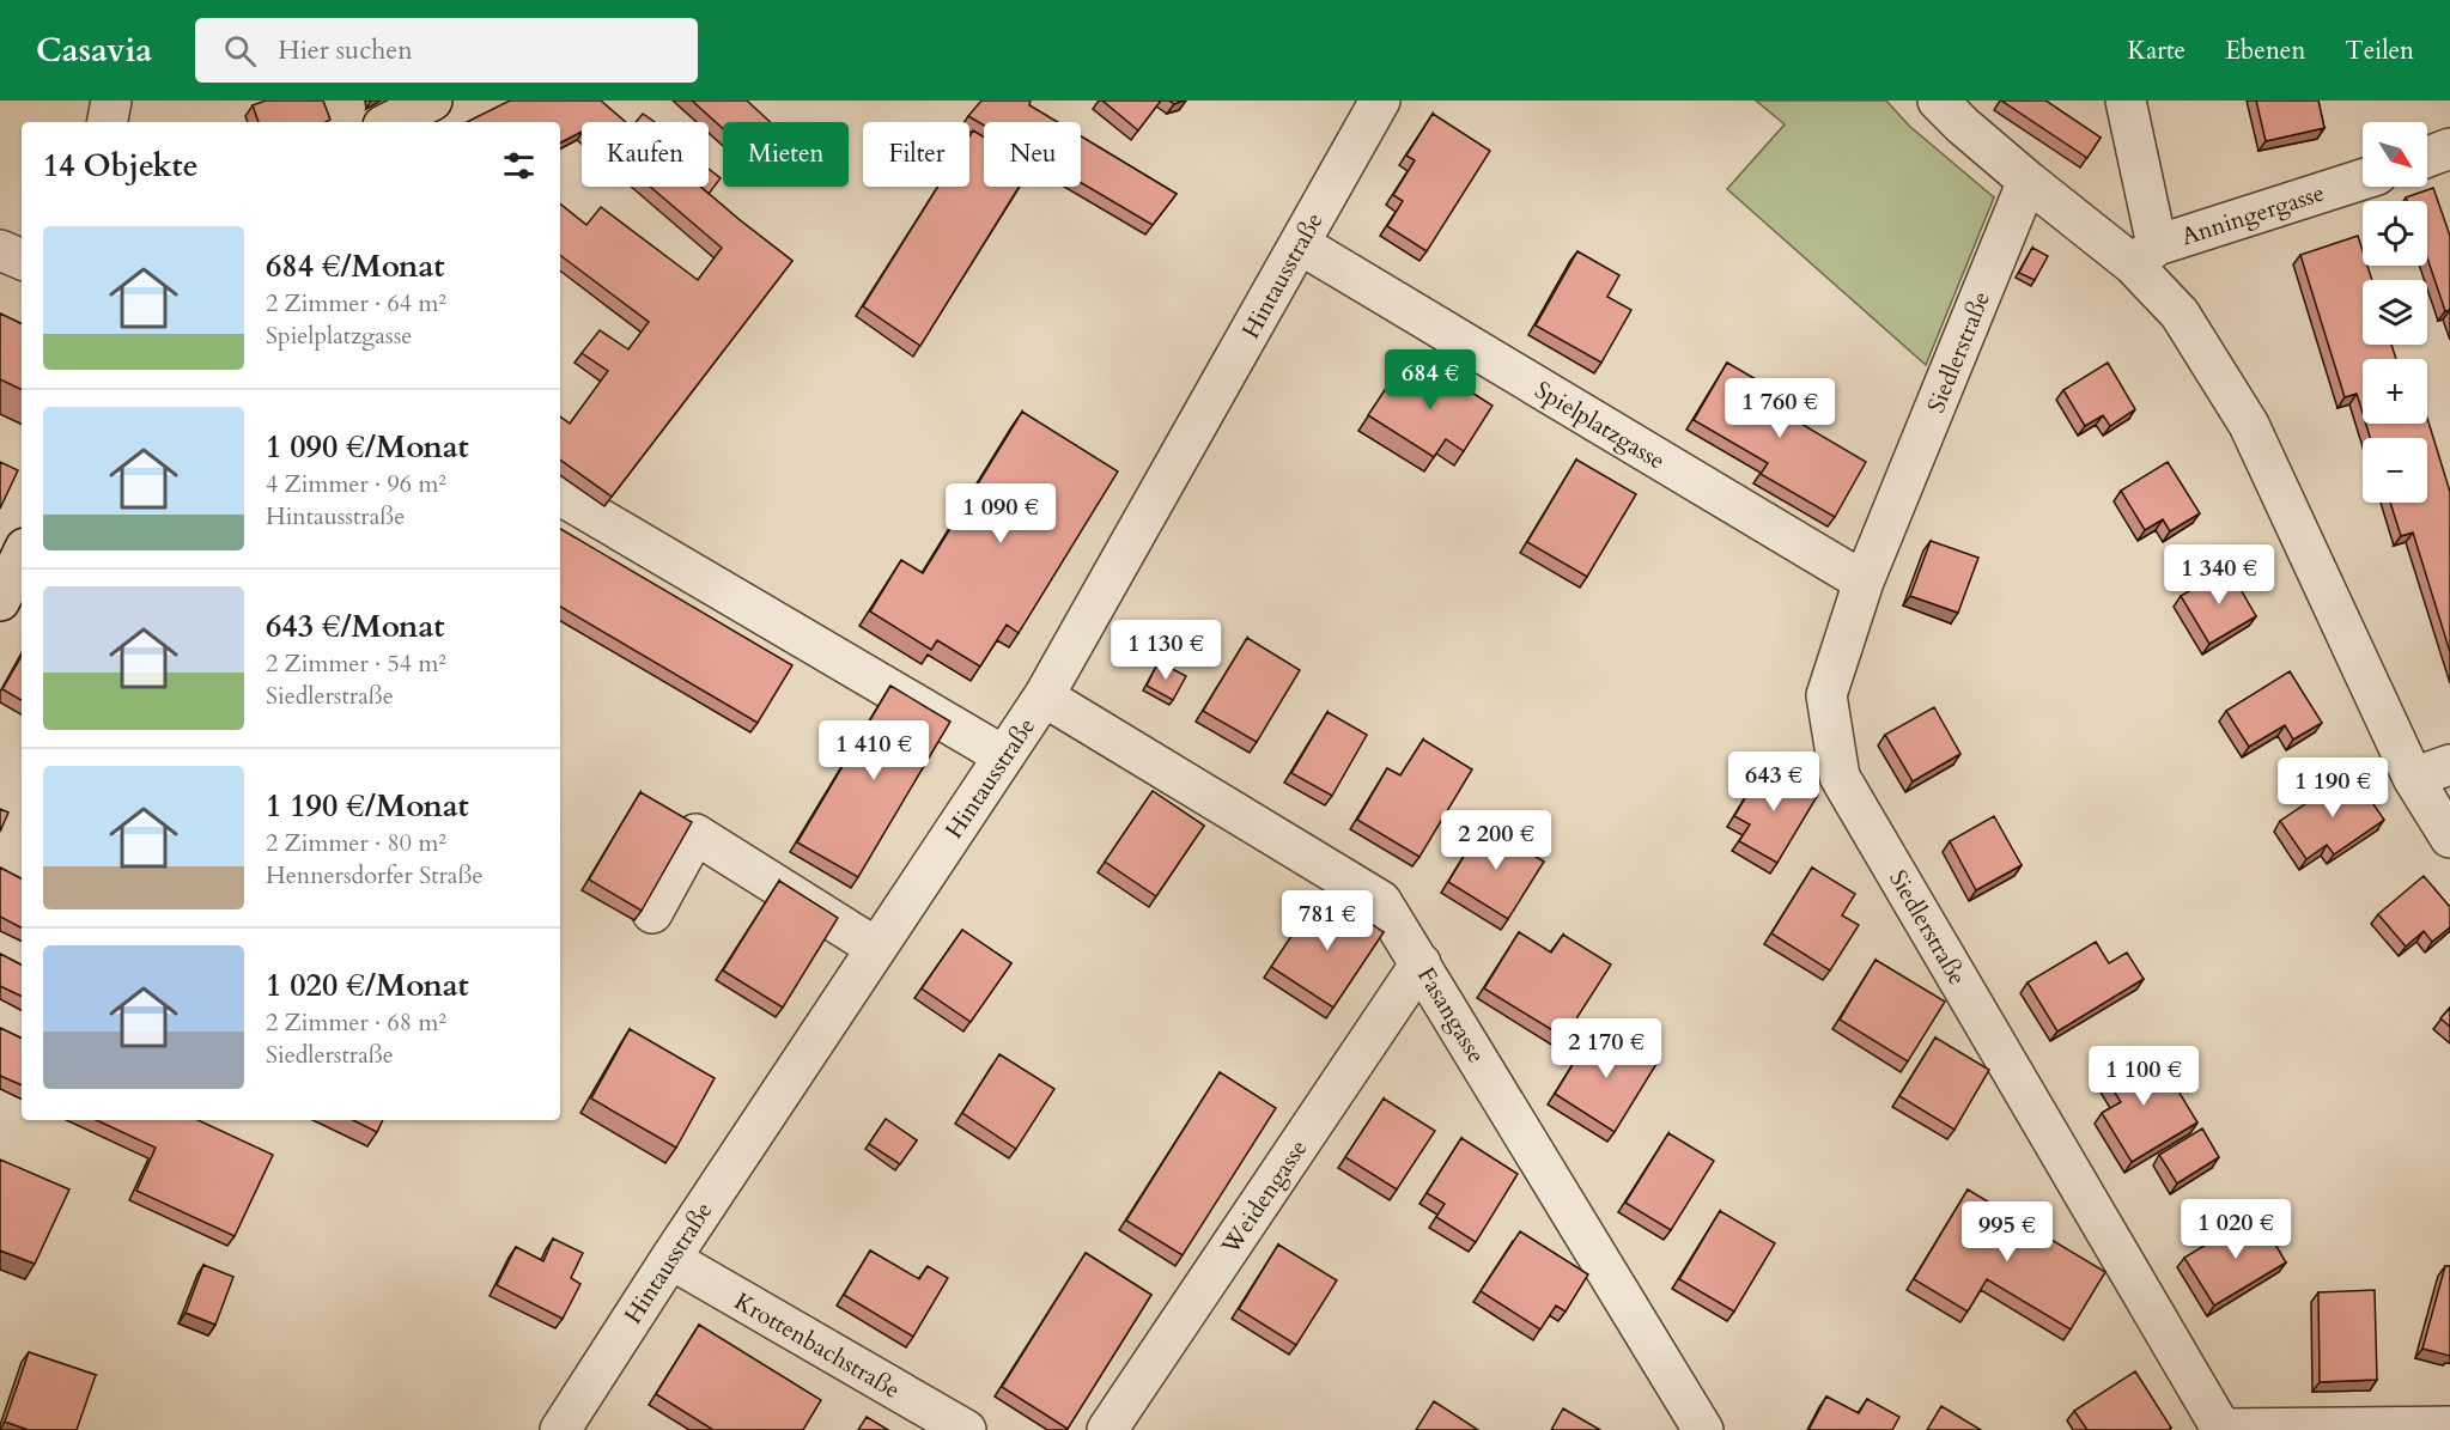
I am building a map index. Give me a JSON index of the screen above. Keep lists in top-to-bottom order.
{
  "streets": {
    "street": [
      "Anningergasse",
      "Hintausstraße",
      "Siedlerstraße",
      "Spielplatzgasse",
      "Fasangasse",
      "Weidengasse",
      "Krottenbachstraße"
    ]
  },
  "crossings": [
    ["Hintausstraße", "Spielplatzgasse"],
    ["Hintausstraße", "Fasangasse"],
    ["Hintausstraße", "Krottenbachstraße"],
    ["Siedlerstraße", "Spielplatzgasse"],
    ["Fasangasse", "Weidengasse"]
  ],
  "north": "bottom right",
  "page": {
    "header": "Casavia",
    "search": "Hier suchen",
    "nav": ["Karte", "Ebenen", "Teilen"],
    "map_buttons": ["+", "−"],
    "chip": [
      "Kaufen",
      "Mieten",
      "Filter",
      "Neu"
    ],
    "heading": "14 Objekte",
    "list": [
      {
        "name": "684 €/Monat",
        "note": "2 Zimmer · 64 m² · Spielplatzgasse"
      },
      {
        "name": "1 090 €/Monat",
        "note": "4 Zimmer · 96 m² · Hintausstraße"
      },
      {
        "name": "643 €/Monat",
        "note": "2 Zimmer · 54 m² · Siedlerstraße"
      },
      {
        "name": "1 190 €/Monat",
        "note": "2 Zimmer · 80 m² · Hennersdorfer Straße"
      },
      {
        "name": "1 020 €/Monat",
        "note": "2 Zimmer · 68 m² · Siedlerstraße"
      }
    ],
    "price": [
      "684 €",
      "1 760 €",
      "1 090 €",
      "1 340 €",
      "1 130 €",
      "1 410 €",
      "643 €",
      "1 190 €",
      "2 200 €",
      "781 €",
      "2 170 €",
      "1 100 €",
      "1 020 €",
      "995 €"
    ]
  }
}
